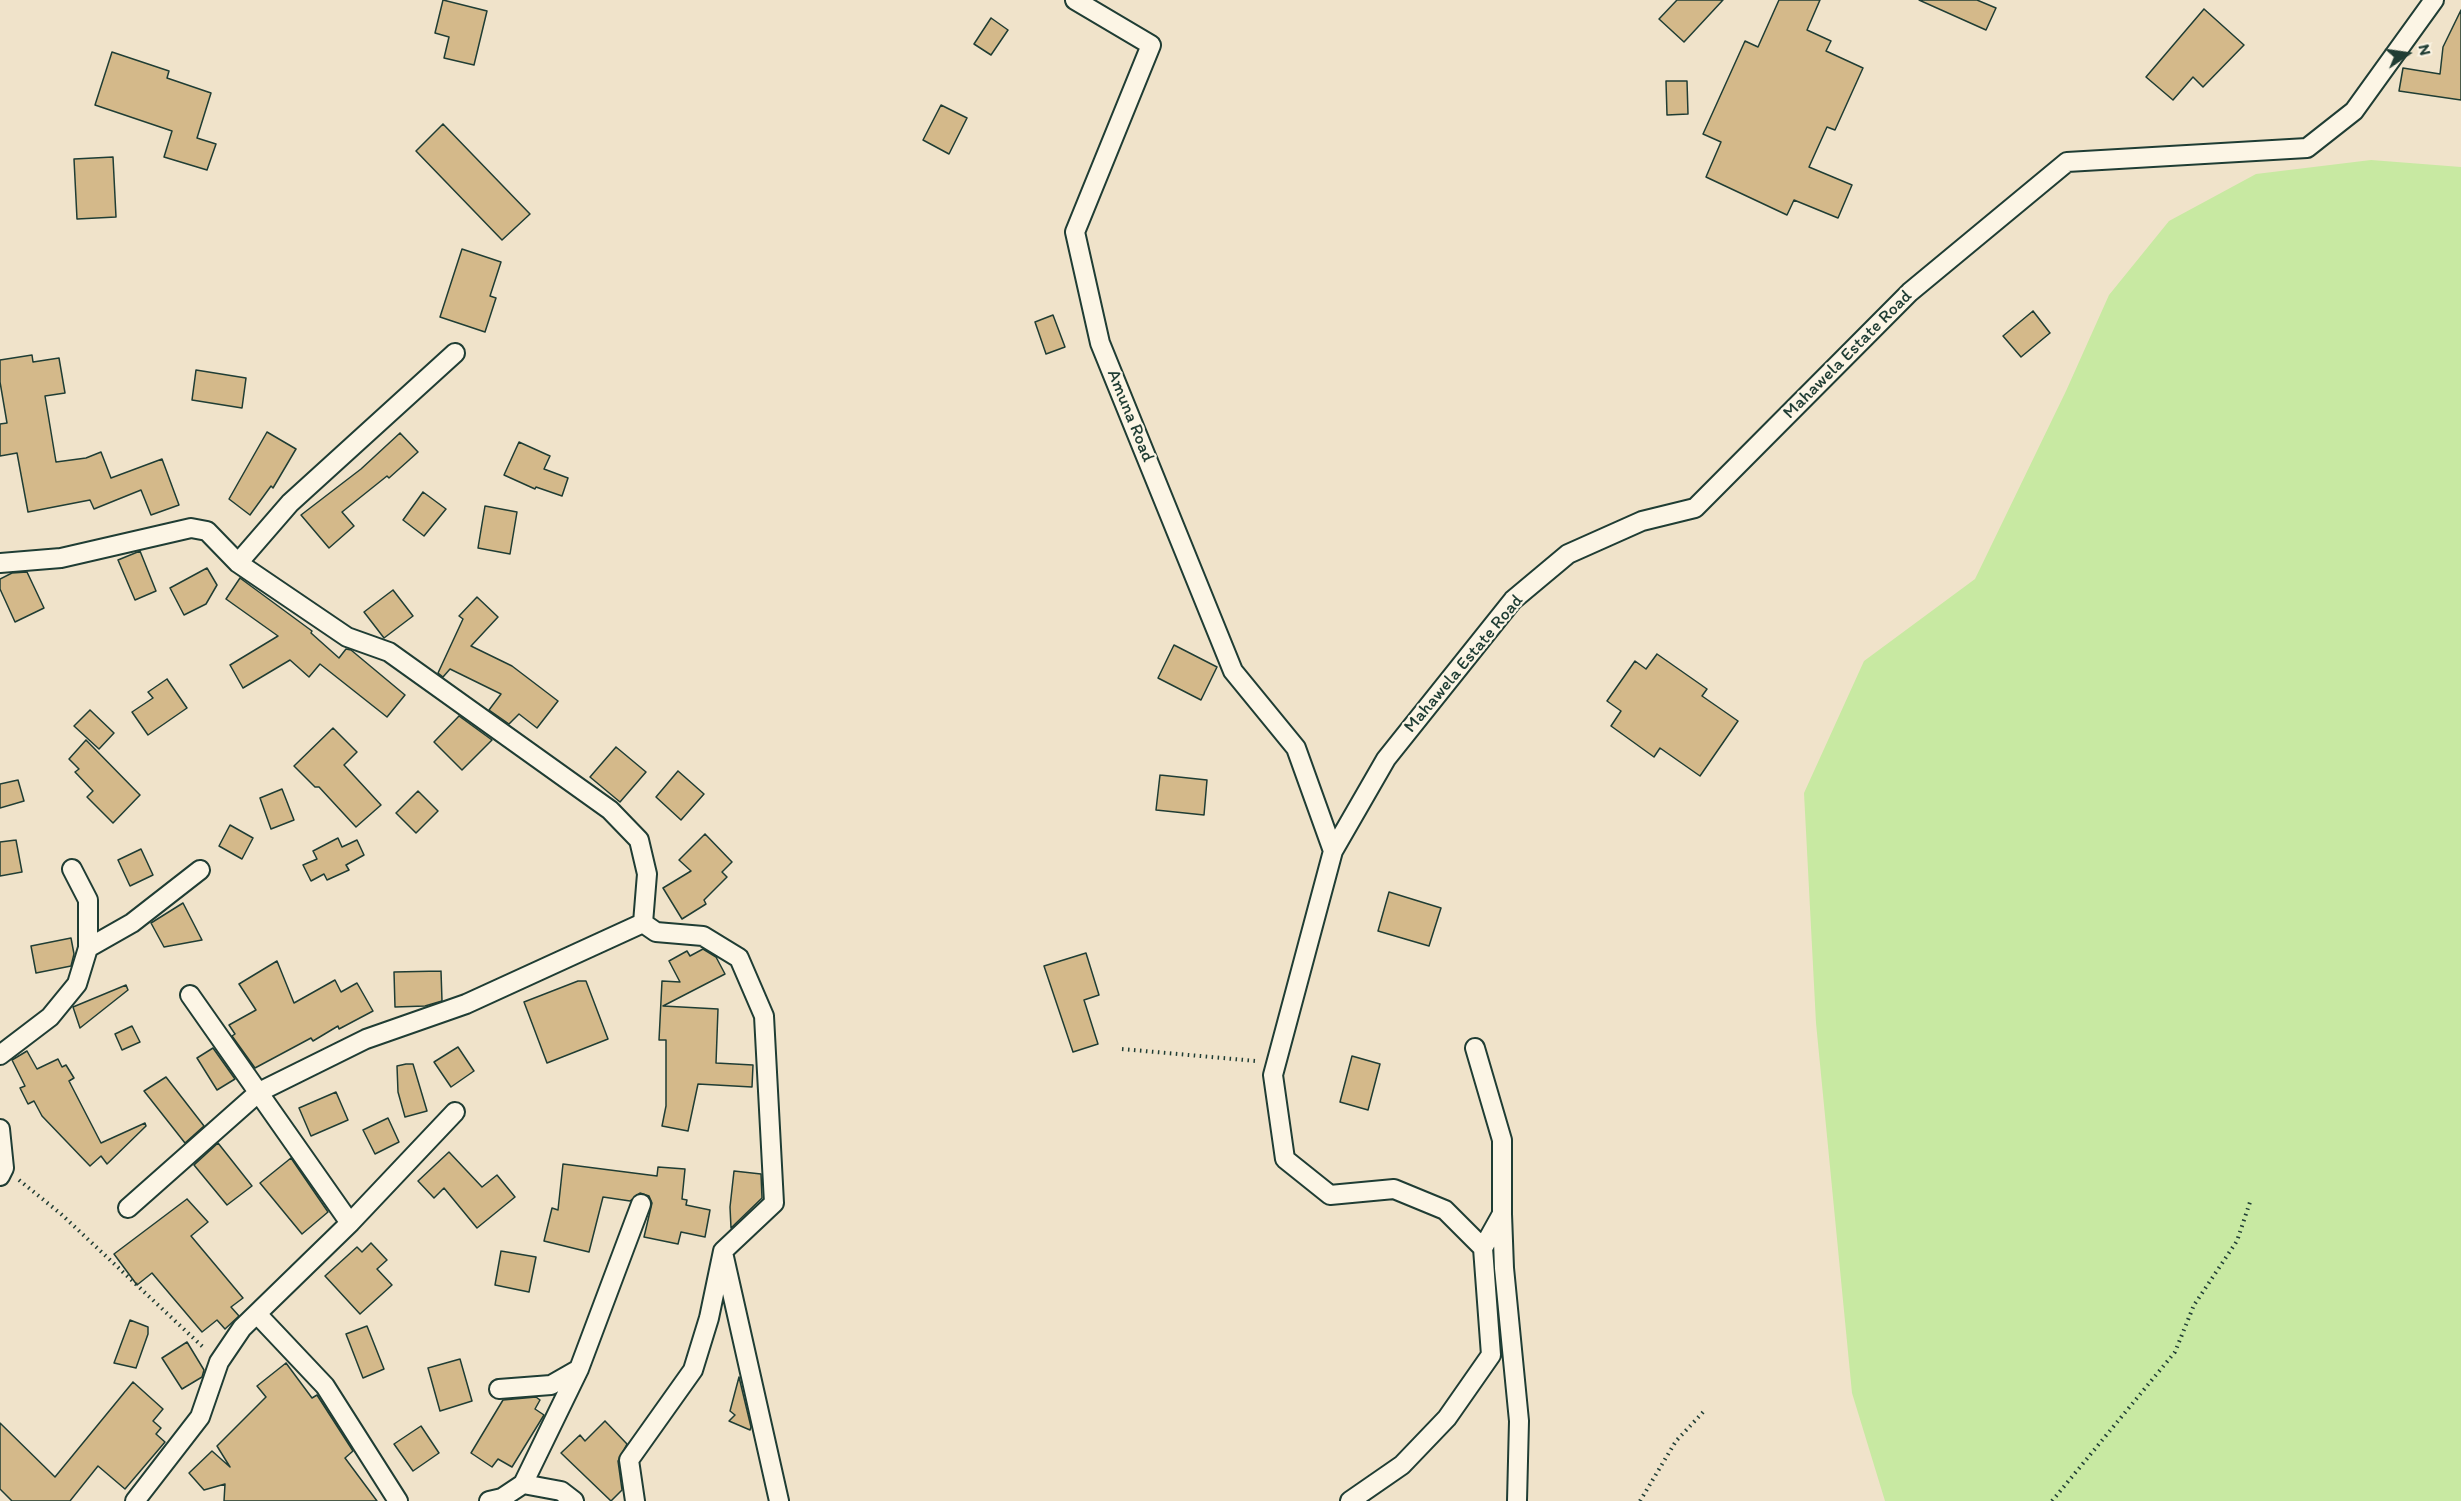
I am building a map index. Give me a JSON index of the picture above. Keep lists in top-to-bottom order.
{
  "streets": {
    "street": ["Mahawela Estate Road", "Amuna Road"]
  },
  "crossings": [
    ["Mahawela Estate Road", "Amuna Road"]
  ],
  "north": "right"
}
